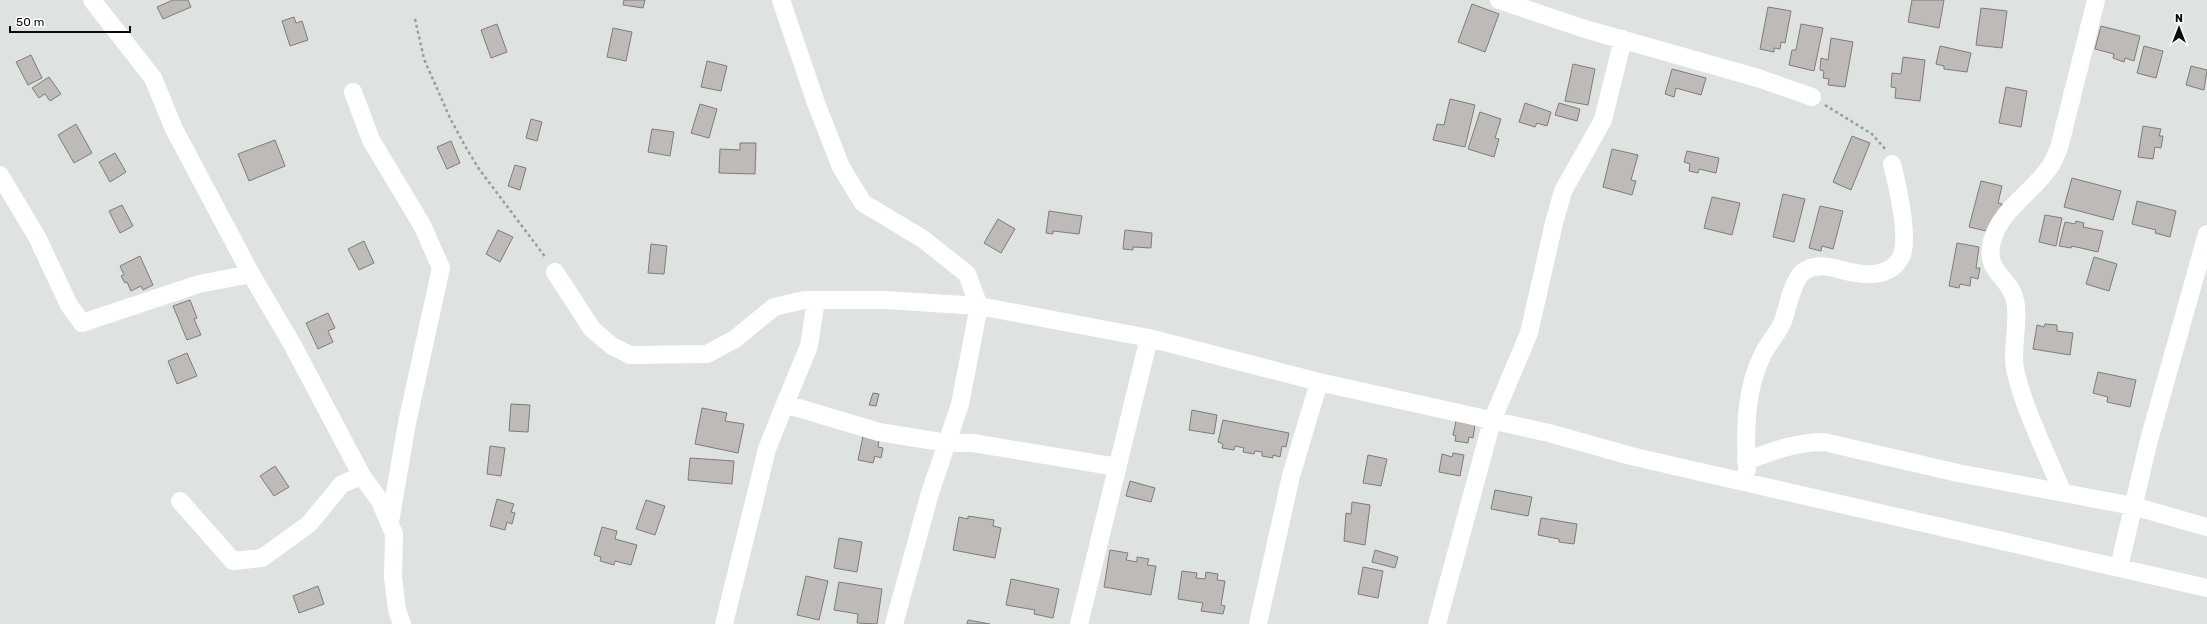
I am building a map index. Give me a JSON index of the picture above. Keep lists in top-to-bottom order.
{
  "scale_bar": "50 m",
  "north": "top"
}
